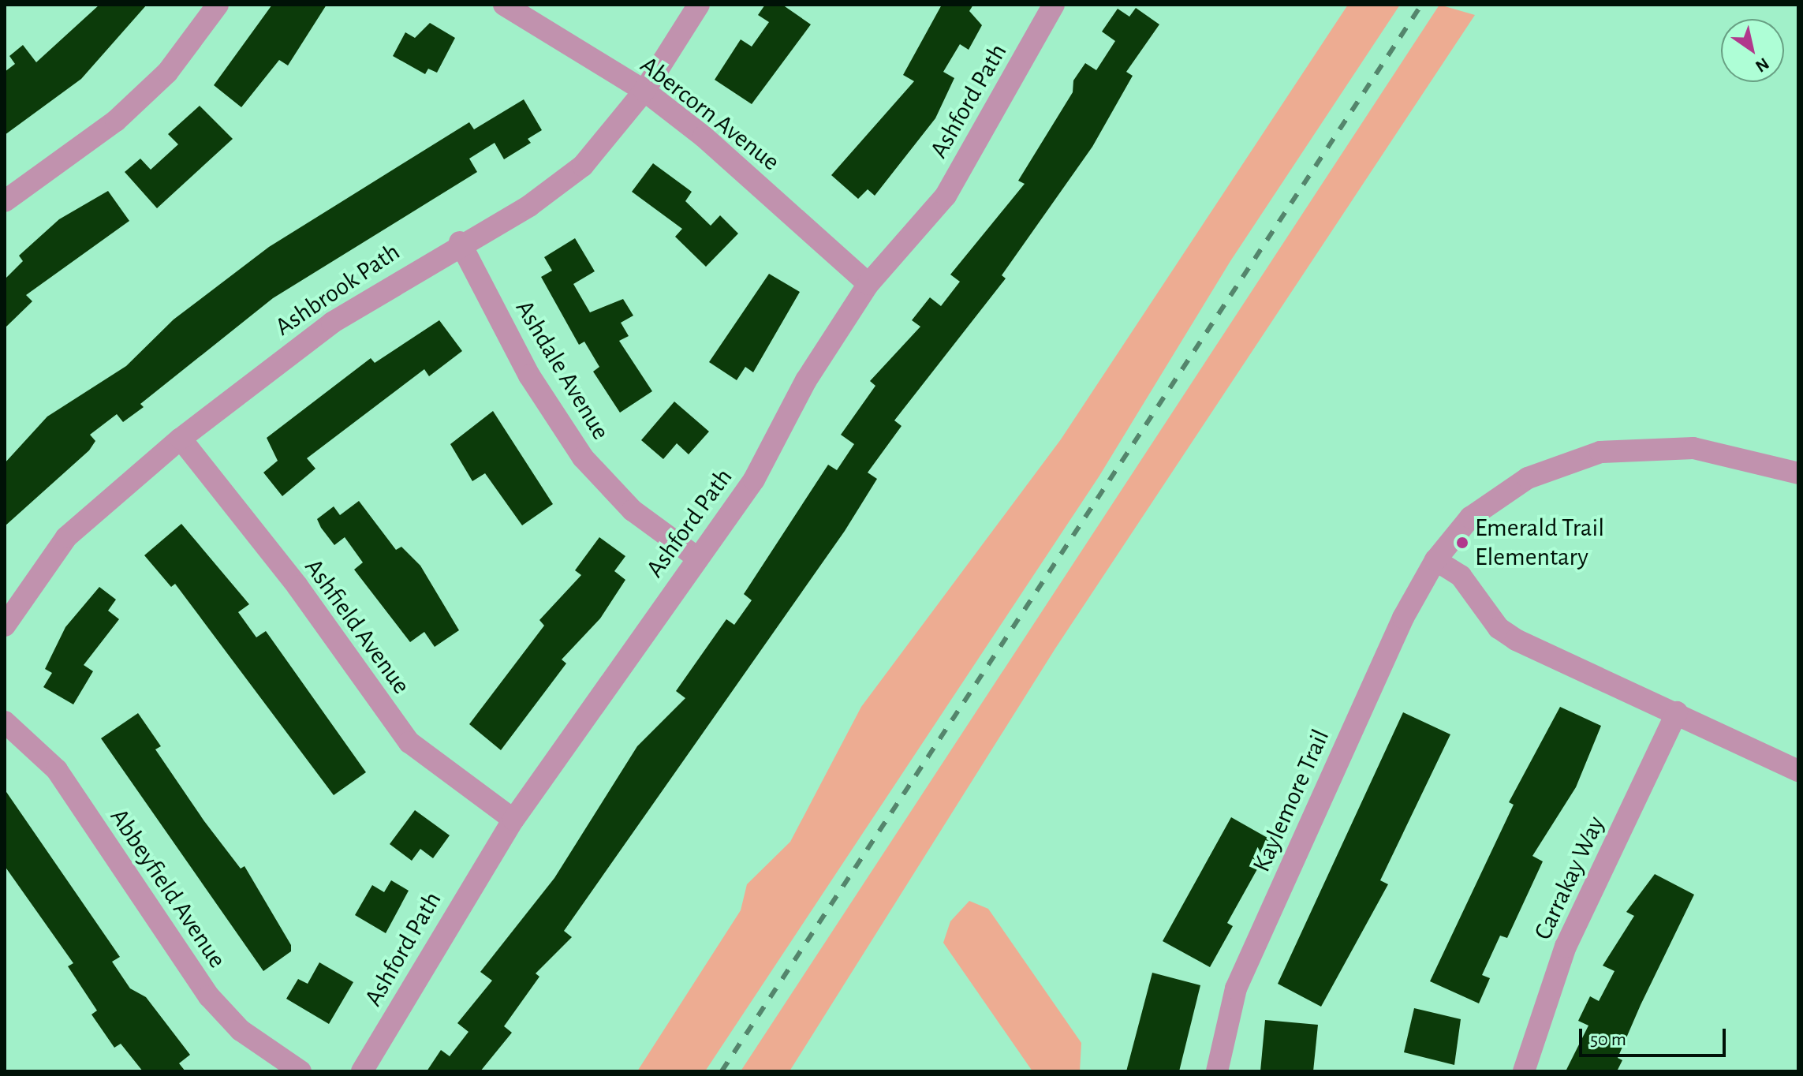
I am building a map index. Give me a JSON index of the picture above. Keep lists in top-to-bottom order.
{
  "streets": {
    "street": [
      "Ashford Path",
      "Abercorn Avenue",
      "Ashbrook Path",
      "Ashdale Avenue",
      "Ashfield Avenue",
      "Kaylemore Trail",
      "Carrakay Way",
      "Abbeyfield Avenue"
    ]
  },
  "crossings": [
    ["Ashford Path", "Abercorn Avenue"],
    ["Ashford Path", "Ashdale Avenue"],
    ["Ashford Path", "Ashfield Avenue"],
    ["Abercorn Avenue", "Ashbrook Path"],
    ["Ashbrook Path", "Ashdale Avenue"],
    ["Ashbrook Path", "Ashfield Avenue"]
  ],
  "places": ["Emerald Trail Elementary"],
  "scale_bar": "50 m",
  "north": "bottom right"
}
